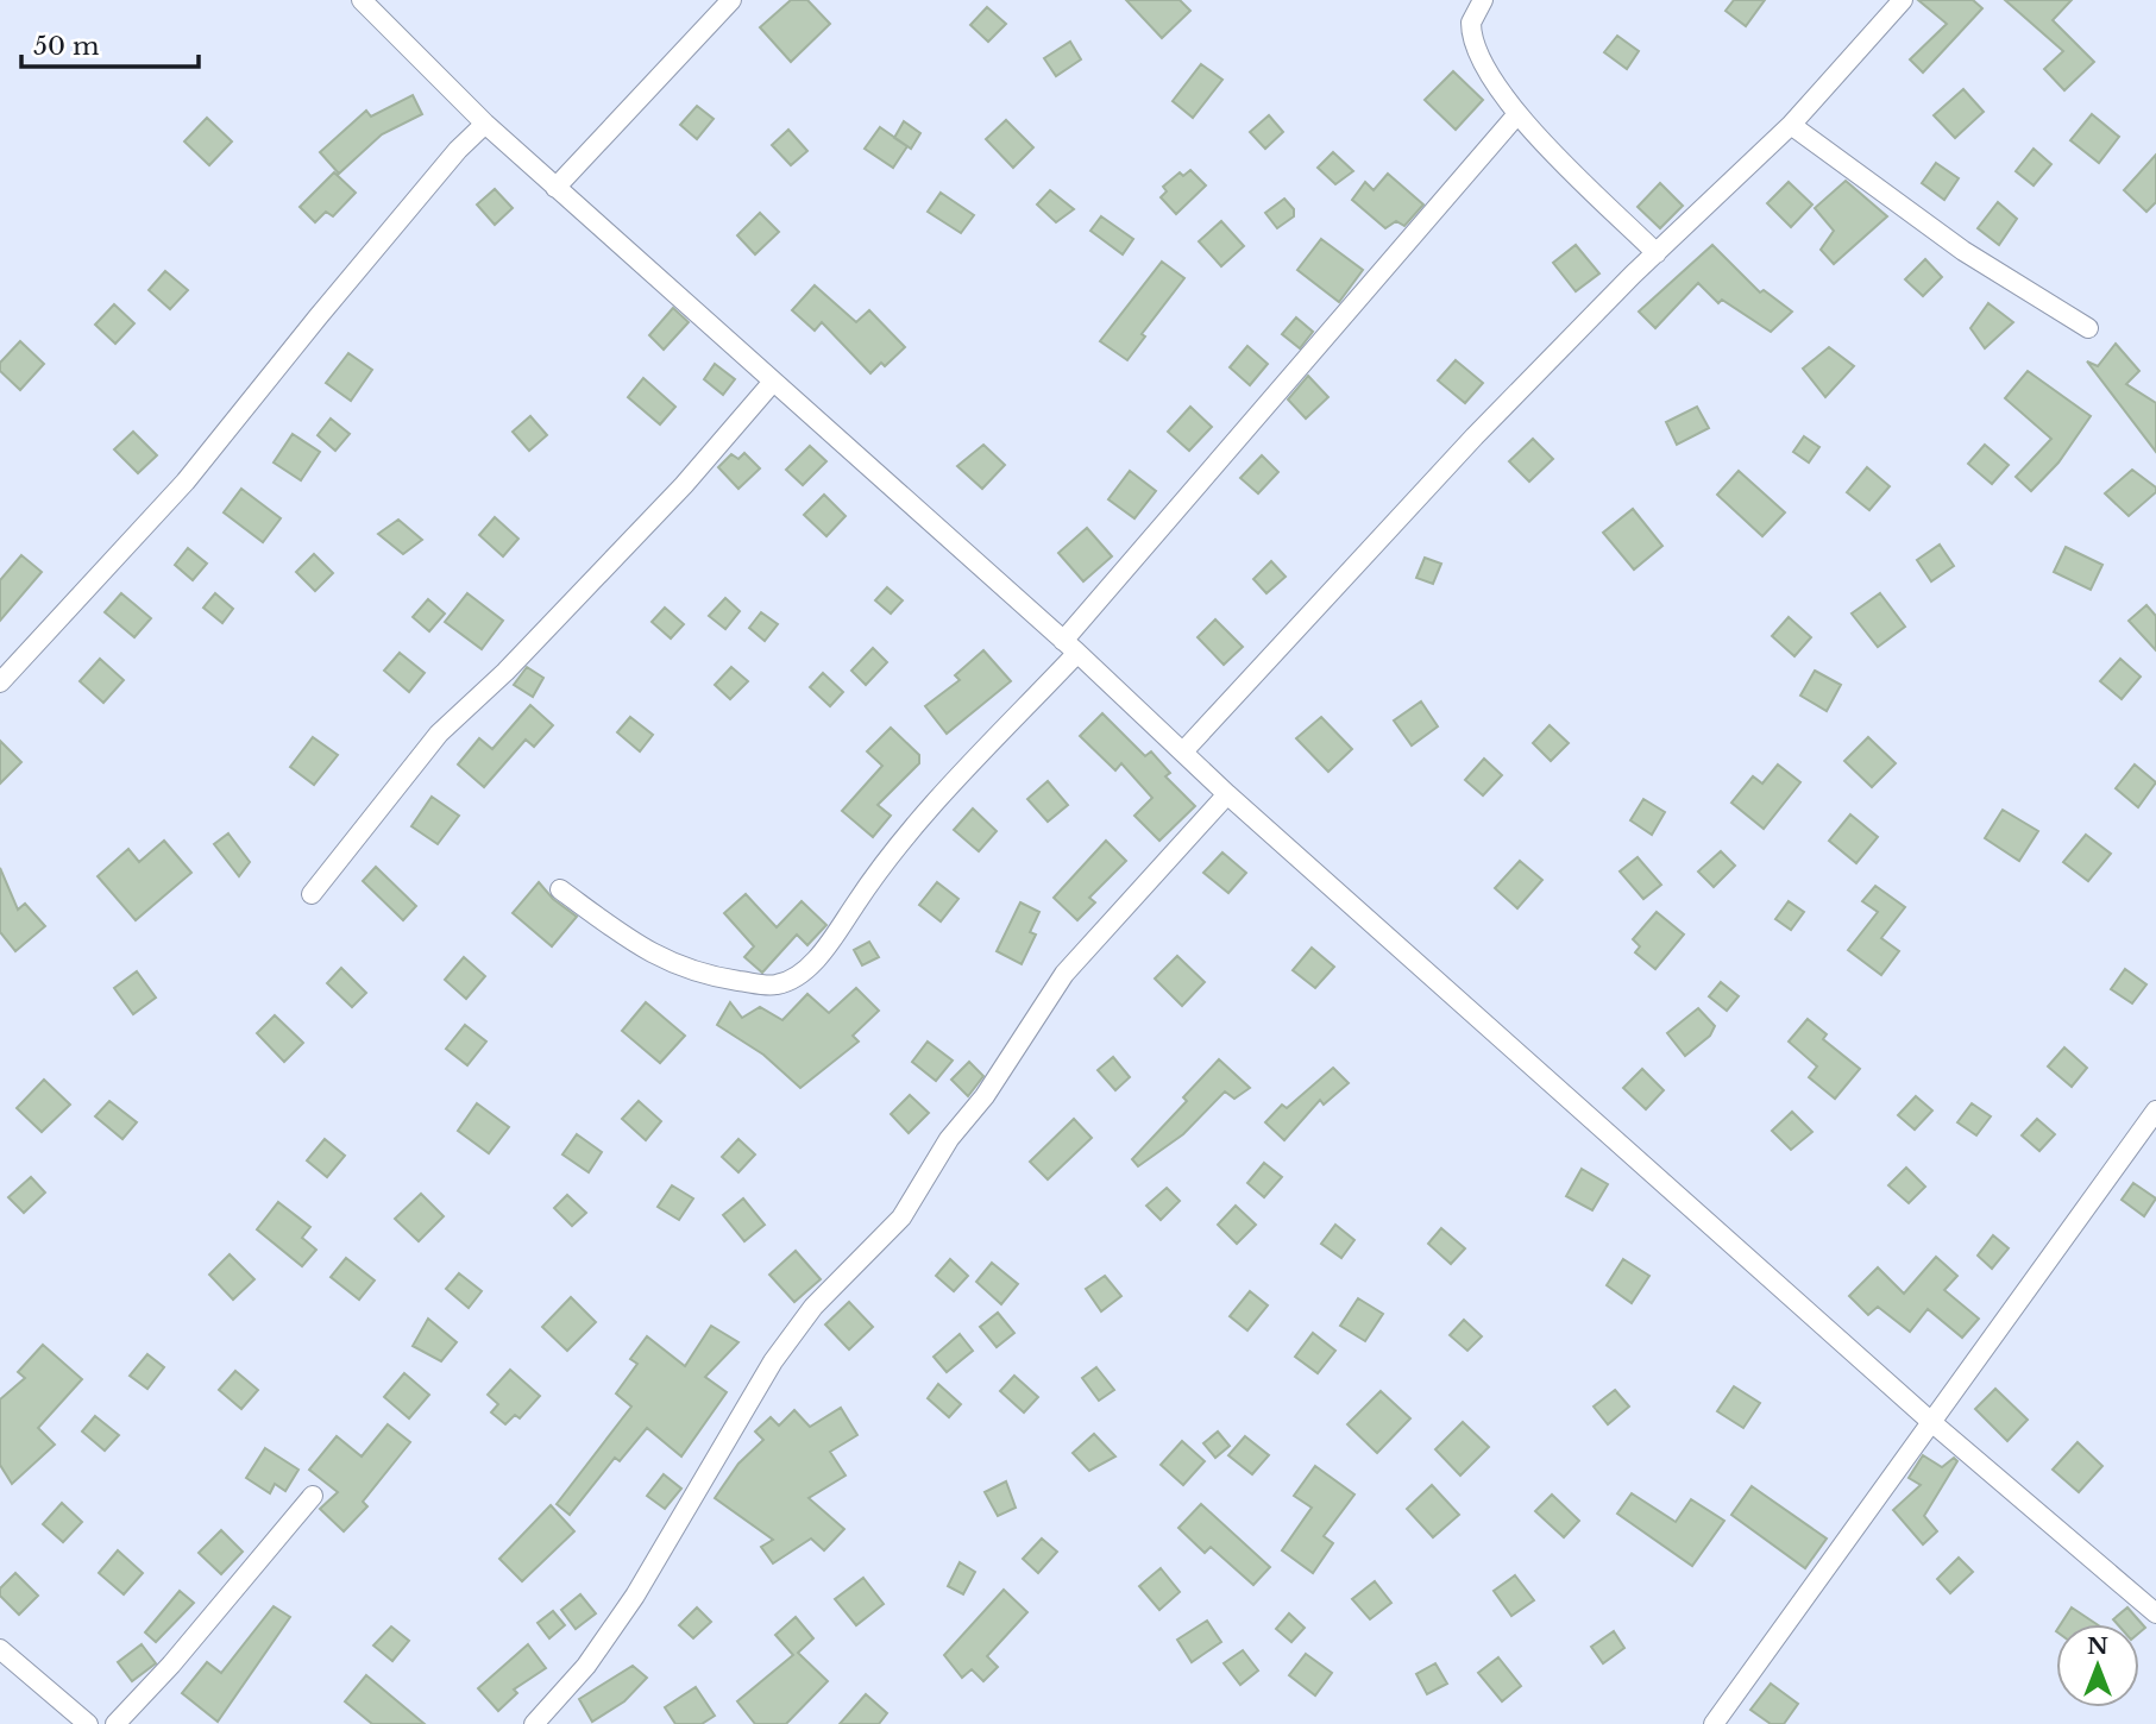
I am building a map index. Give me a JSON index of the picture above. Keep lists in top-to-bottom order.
{
  "scale_bar": "50 m",
  "north": "top"
}
